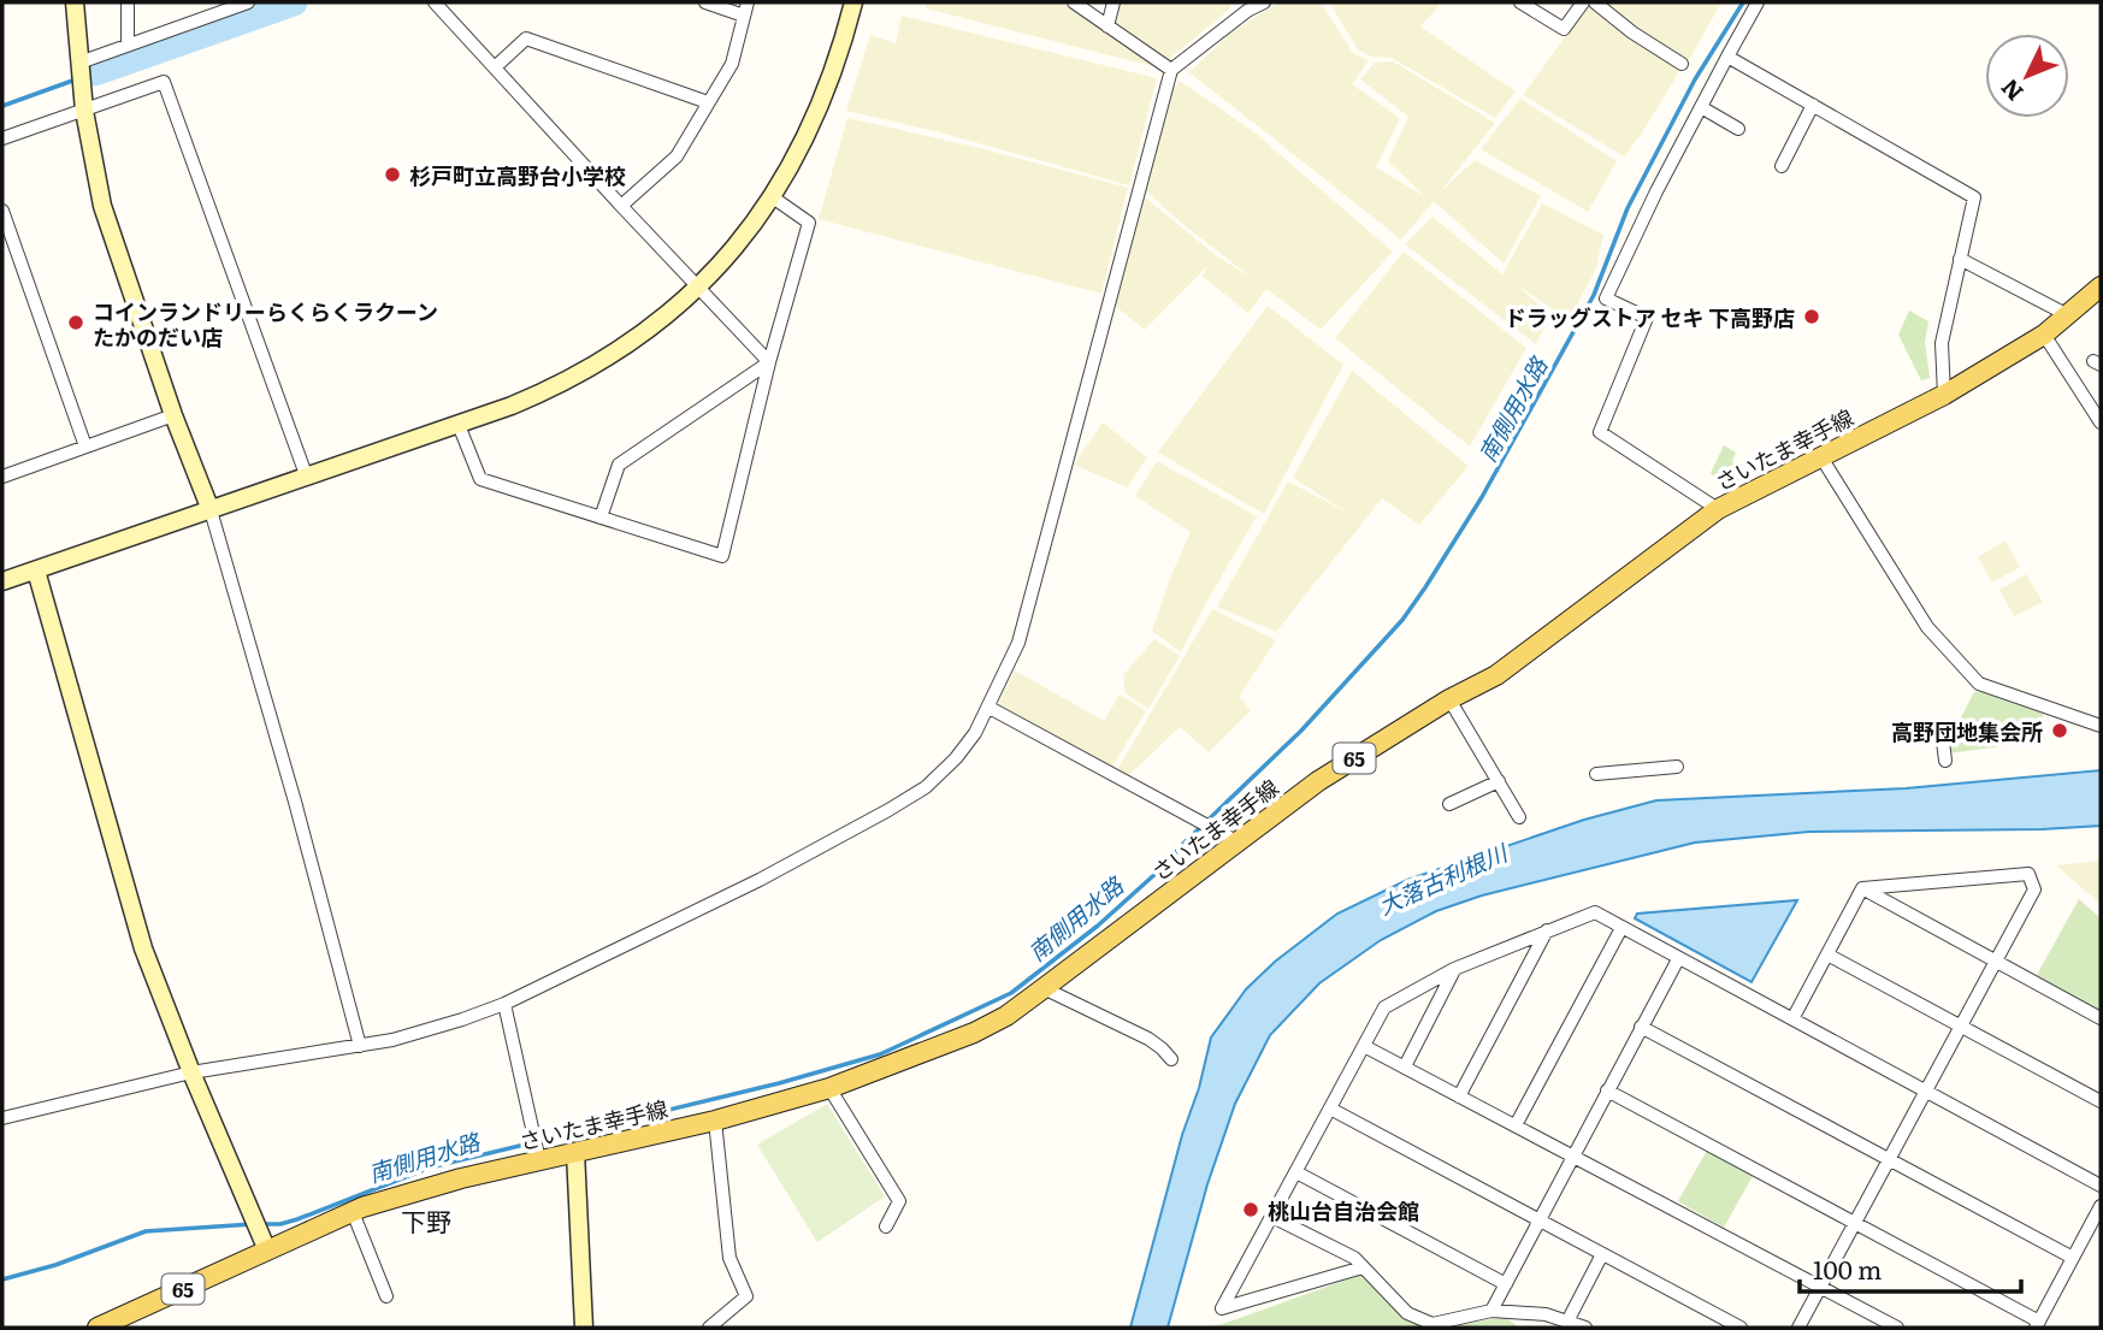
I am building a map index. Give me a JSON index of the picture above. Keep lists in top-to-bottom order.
{
  "streets": {
    "main road": ["さいたま幸手線", "65"]
  },
  "districts": ["下野"],
  "water": ["南側用水路", "大落古利根川"],
  "places": [
    "杉戸町立高野台小学校",
    "ドラッグストア セキ 下高野店",
    "コインランドリーらくらくラクーン たかのだい店",
    "高野団地集会所",
    "桃山台自治会館"
  ],
  "scale_bar": "100 m",
  "north": "bottom left"
}
